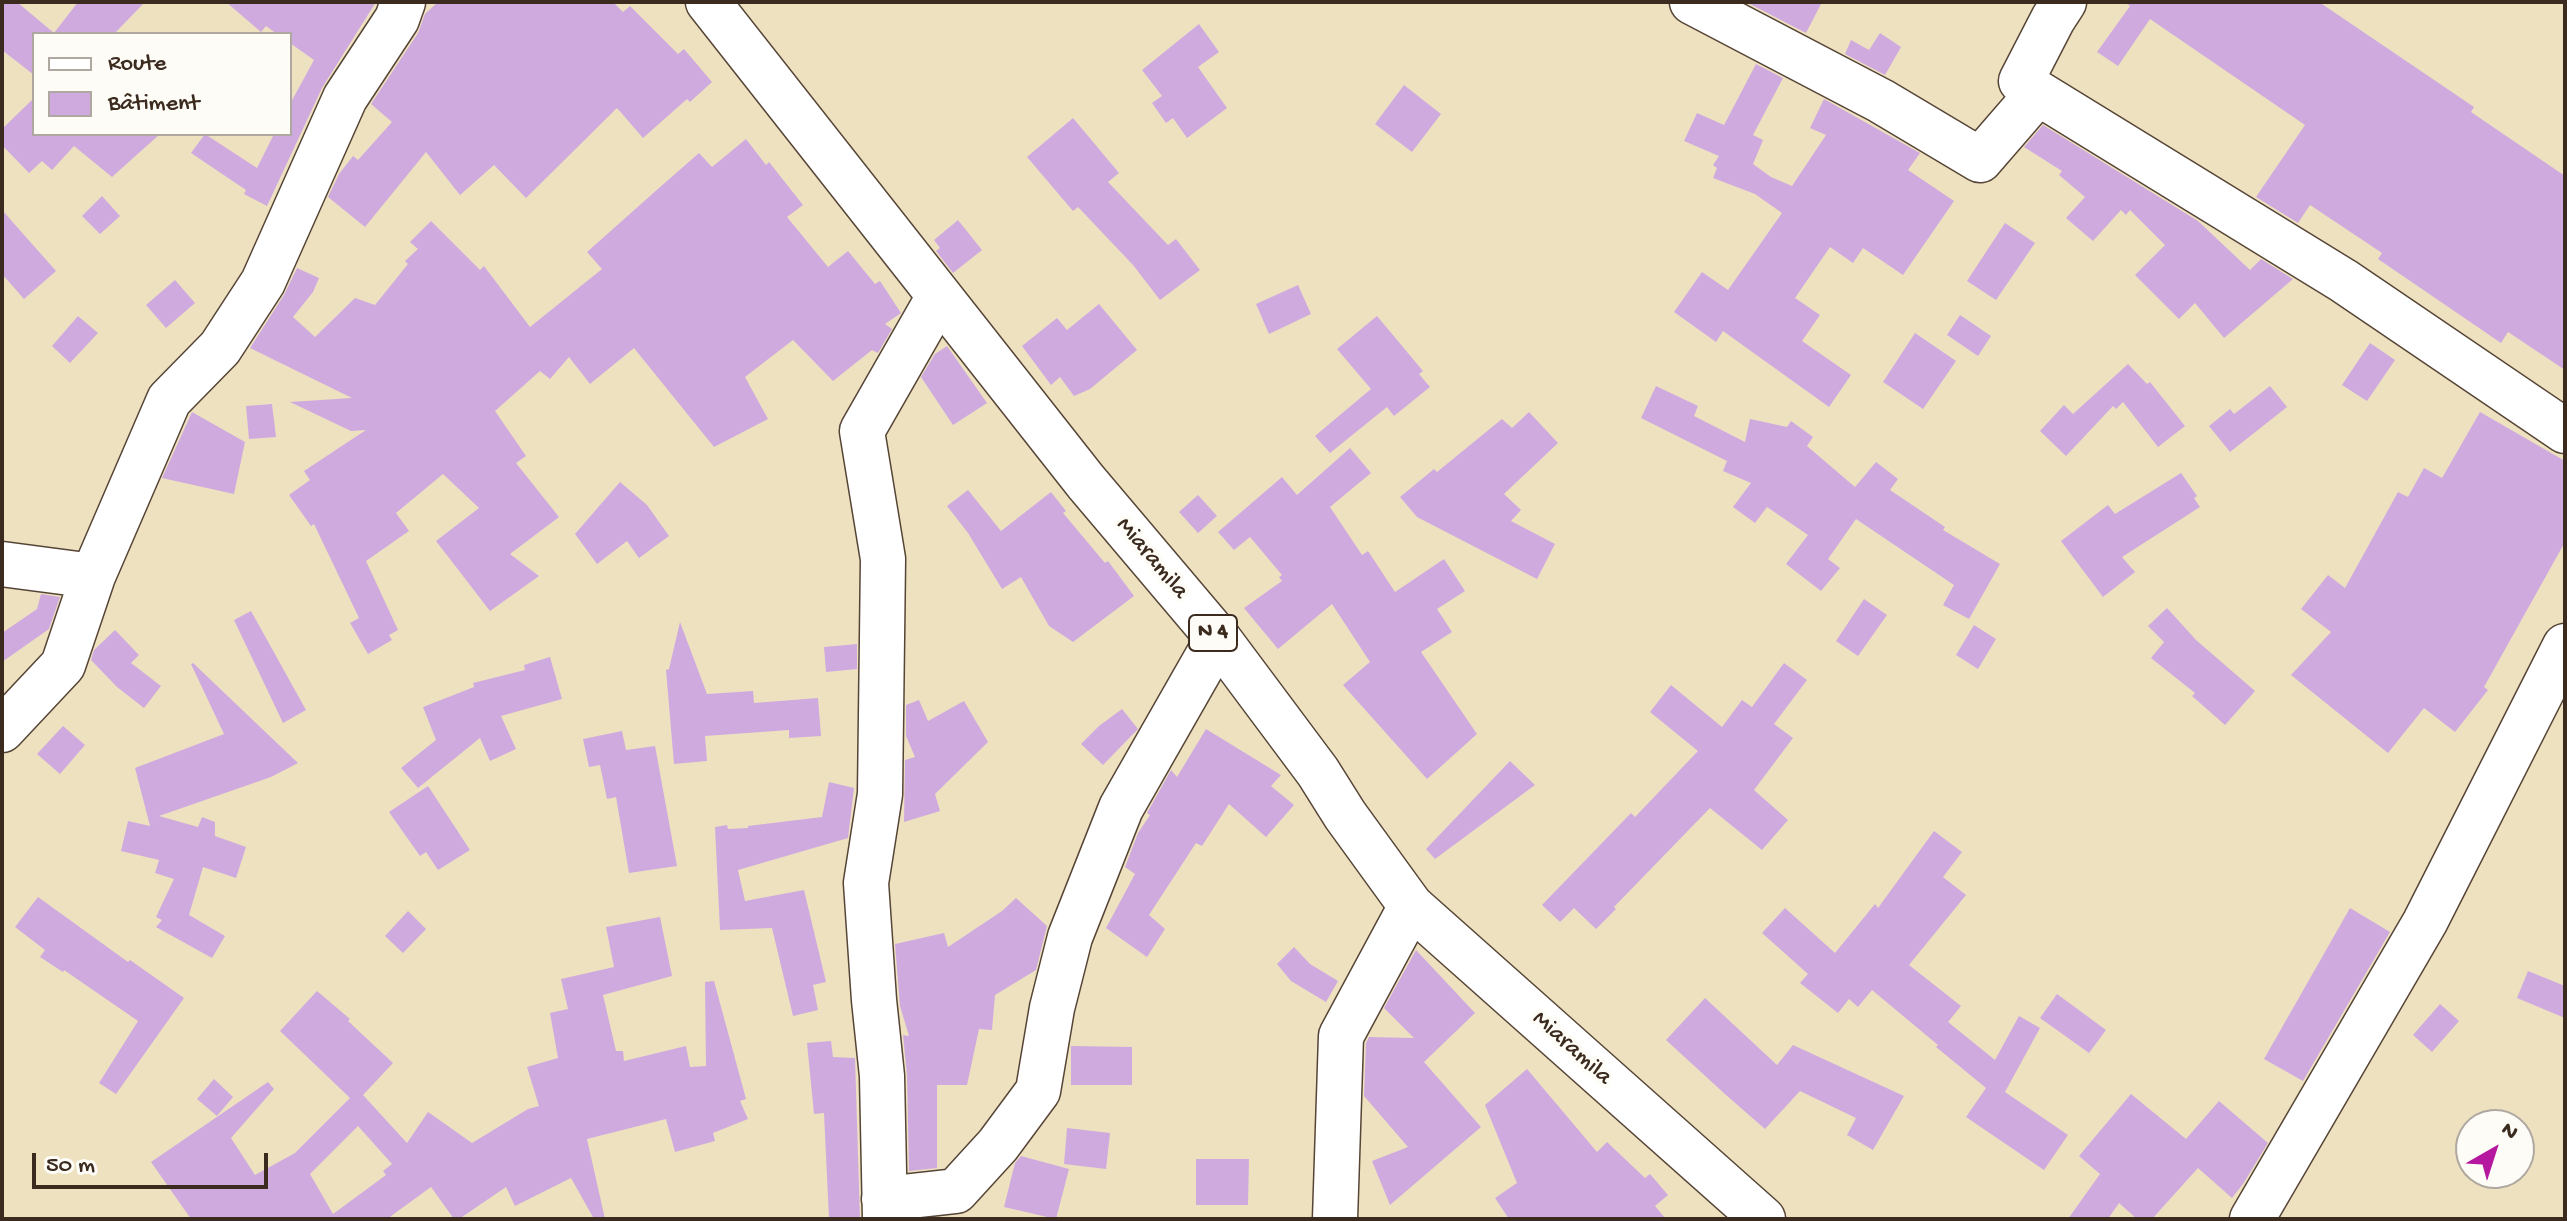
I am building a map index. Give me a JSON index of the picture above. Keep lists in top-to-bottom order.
{
  "streets": {
    "street": ["Miaramila", "N 4"]
  },
  "legend": ["Route", "Bâtiment"],
  "scale_bar": "50 m",
  "north": "top right"
}
